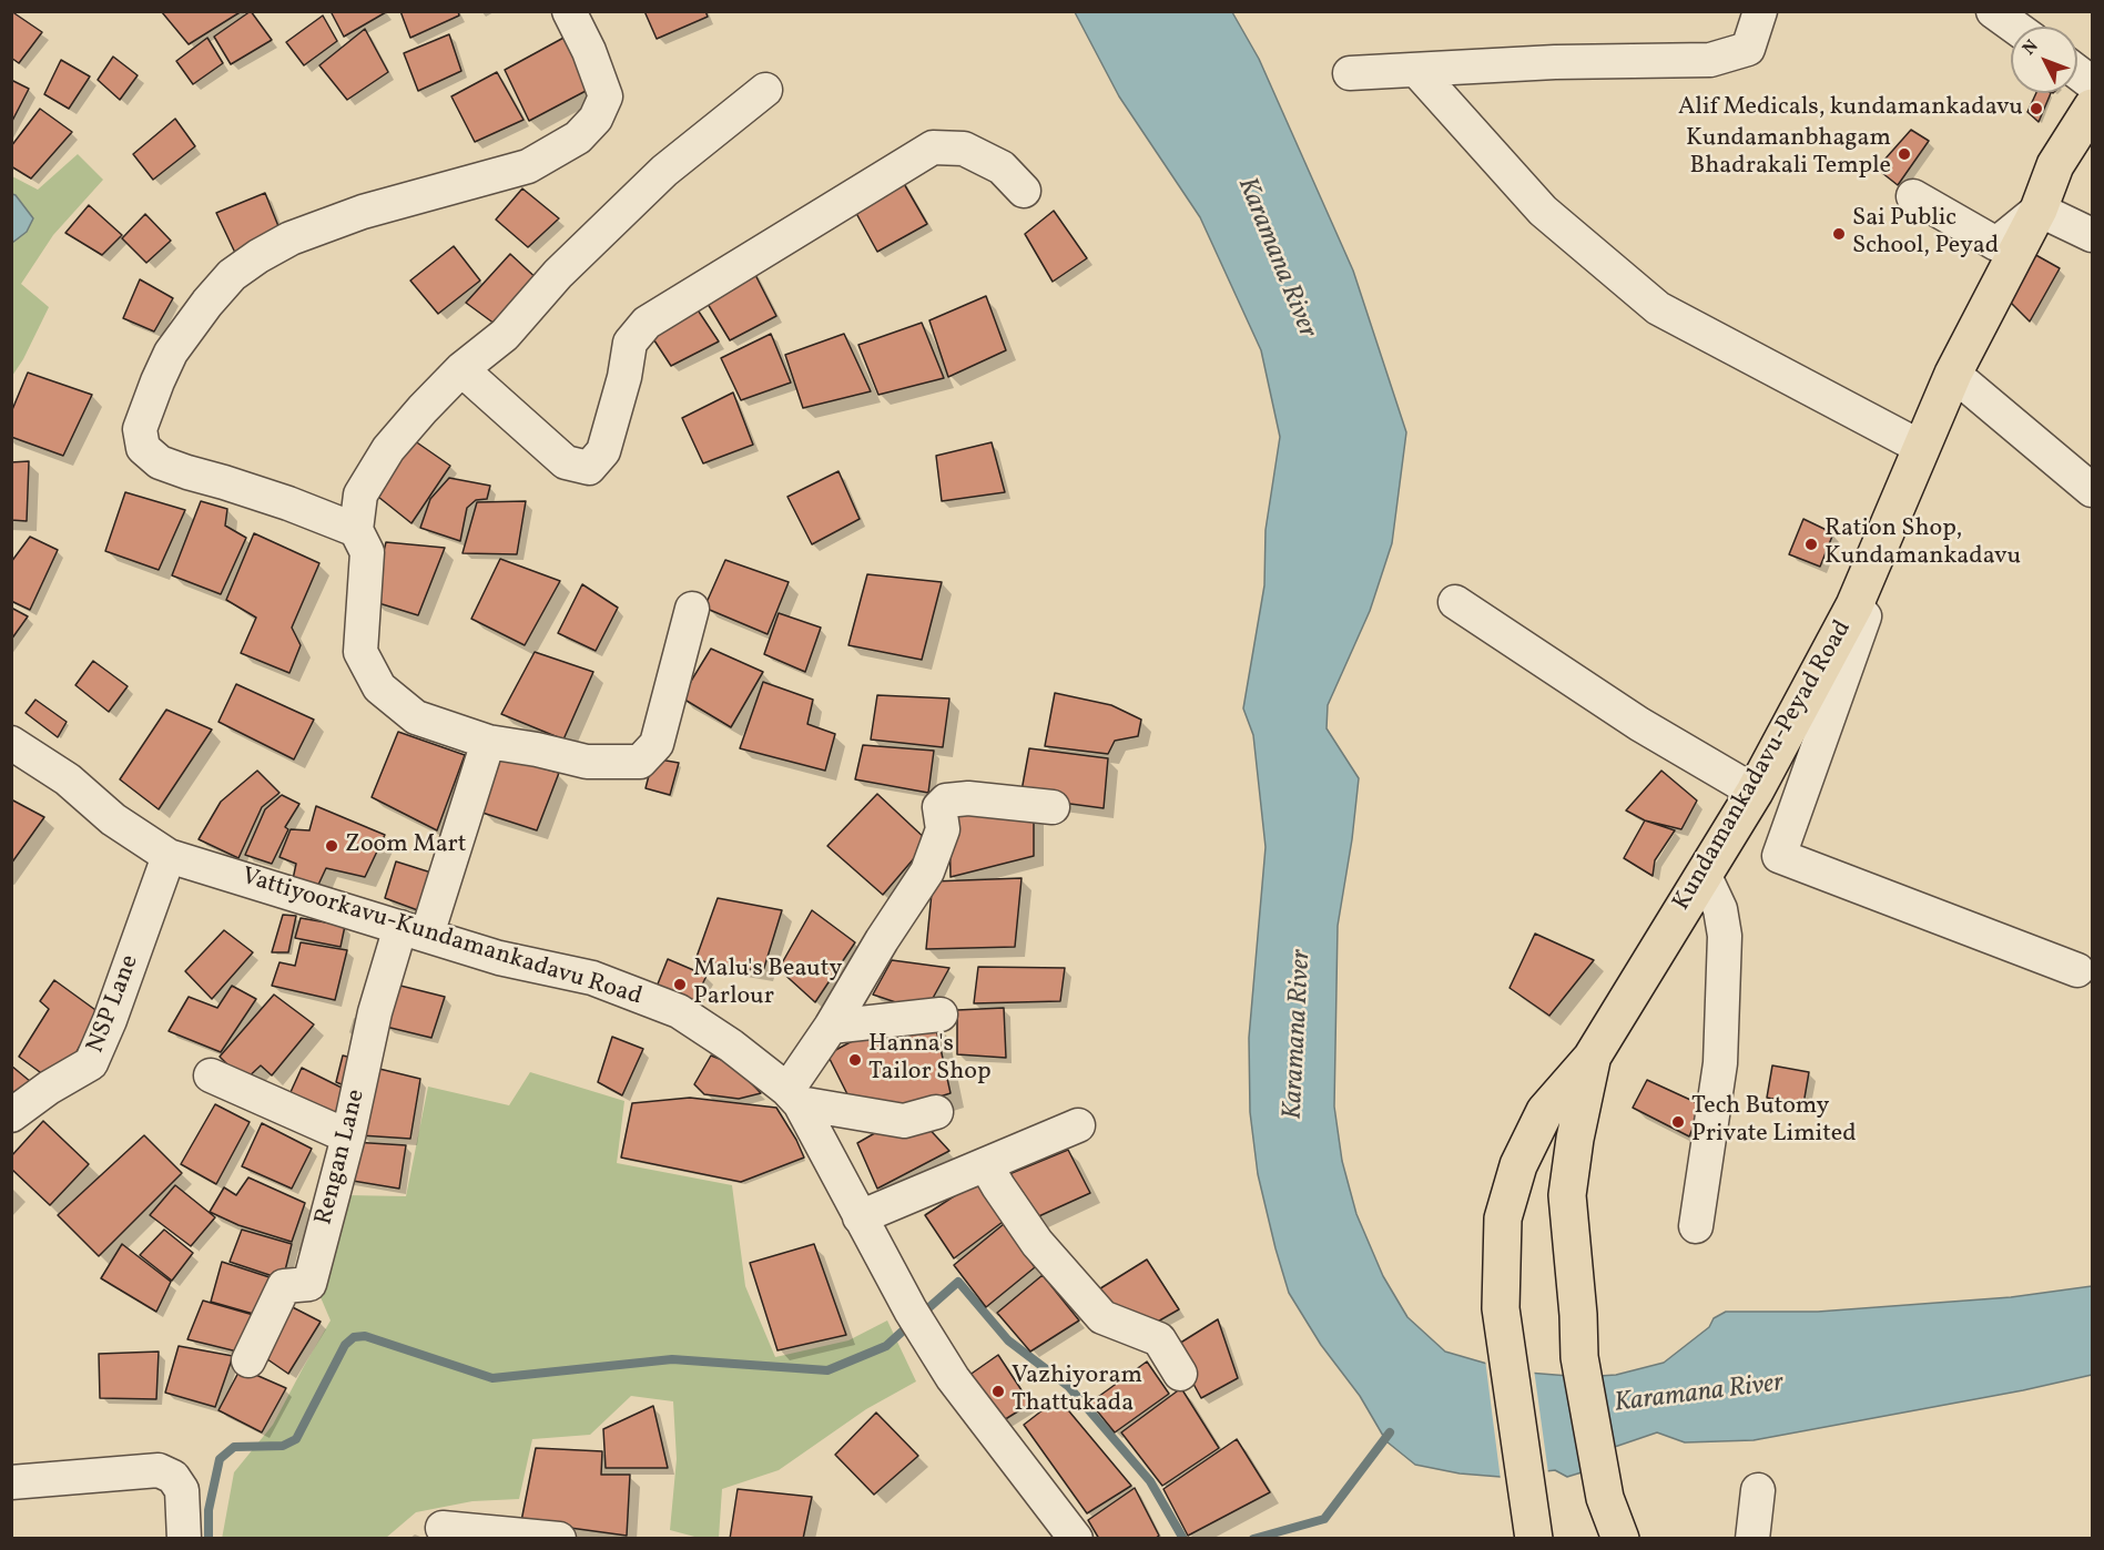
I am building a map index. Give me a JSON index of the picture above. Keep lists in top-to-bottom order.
{
  "streets": {
    "main road": ["Kundamankadavu-Peyad Road"],
    "street": ["Vattiyoorkavu-Kundamankadavu Road", "NSP Lane", "Rengan Lane"]
  },
  "crossings": [
    ["Vattiyoorkavu-Kundamankadavu Road", "NSP Lane"],
    ["Vattiyoorkavu-Kundamankadavu Road", "Rengan Lane"]
  ],
  "water": ["Karamana River"],
  "places": [
    "Alif Medicals, kundamankadavu",
    "Kundamanbhagam Bhadrakali Temple",
    "Sai Public School, Peyad",
    "Ration Shop, Kundamankadavu",
    "Zoom Mart",
    "Malu's Beauty Parlour",
    "Hanna's Tailor Shop",
    "Tech Butomy Private Limited",
    "Vazhiyoram Thattukada"
  ],
  "north": "top left"
}
